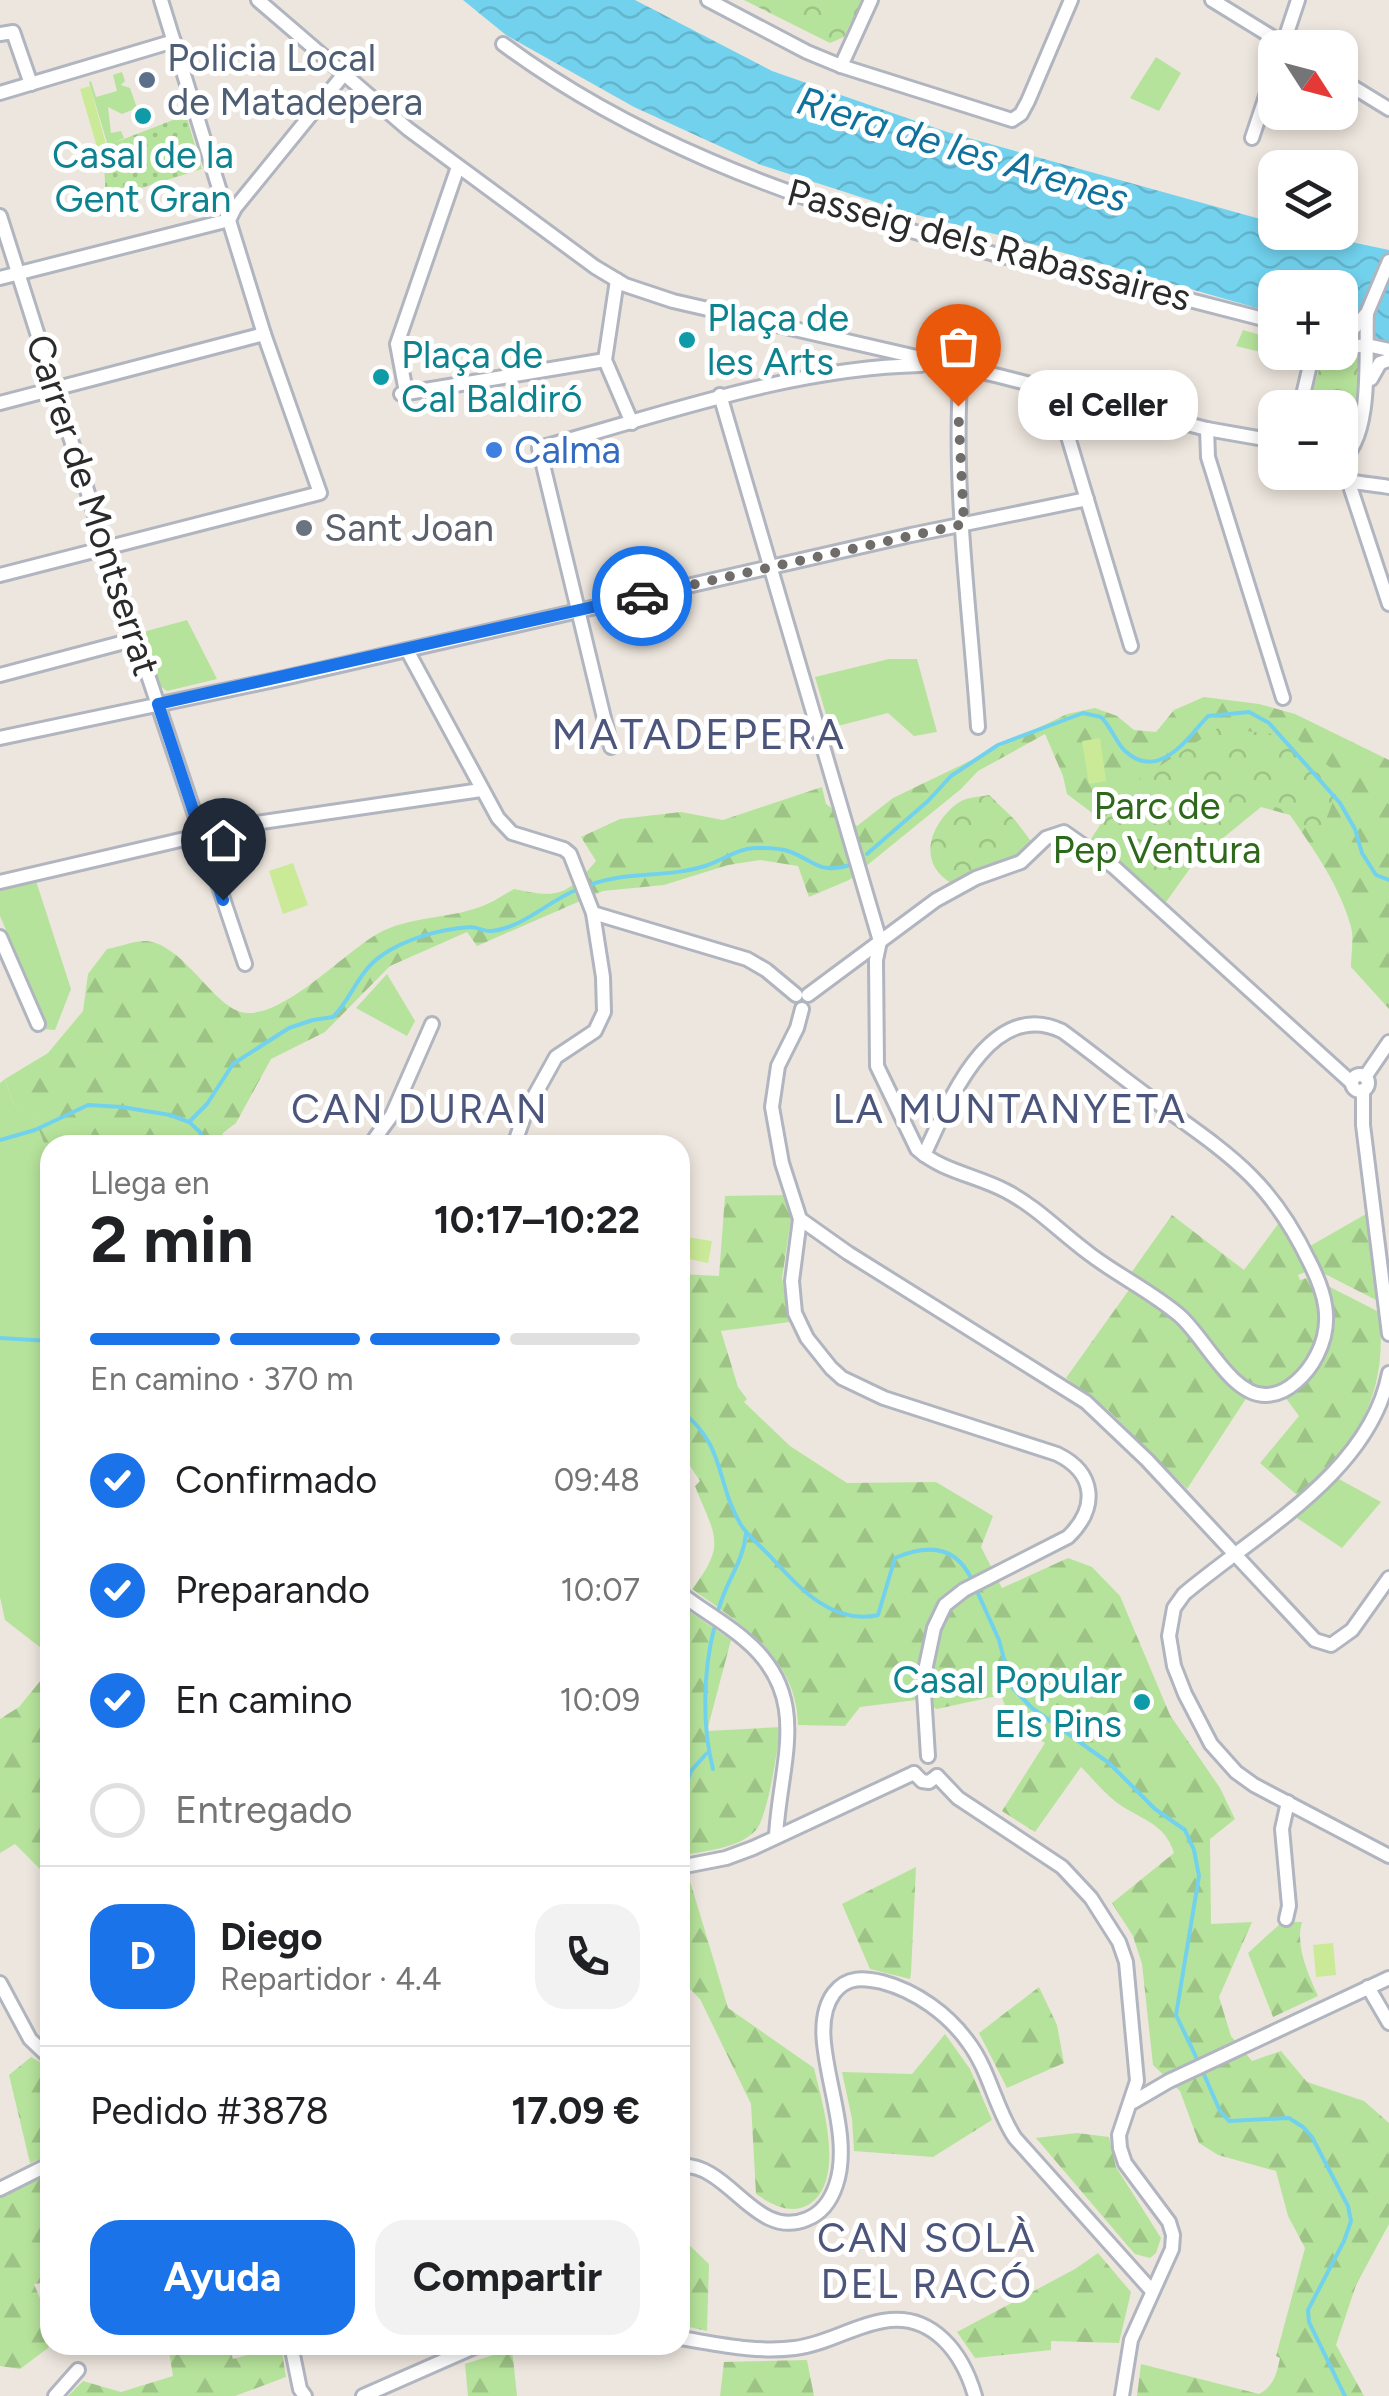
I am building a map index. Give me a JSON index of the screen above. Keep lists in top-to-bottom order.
{
  "streets": {
    "street": ["Passeig dels Rabassaires", "Carrer de Montserrat"]
  },
  "districts": [
    "MATADEPERA",
    "CAN DURAN",
    "LA MUNTANYETA",
    "CAN SOLÀ DEL RACÓ"
  ],
  "water": ["Riera de les Arenes"],
  "parks": ["Parc de Pep Ventura"],
  "places": [
    "Policia Local de Matadepera",
    "Casal de la Gent Gran",
    "Plaça de les Arts",
    "Plaça de Cal Baldiró",
    "el Celler",
    "Calma",
    "Sant Joan",
    "Casal Popular Els Pins"
  ],
  "north": "bottom right",
  "page": {
    "map_buttons": ["+", "−"],
    "bubble": "el Celler",
    "heading": ["2 min", "Llega en", "10:17–10:22"],
    "panel": [
      "Diego",
      "Repartidor · 4.4",
      "Pedido #3878",
      "17.09 €"
    ],
    "bar": "En camino · 370 m",
    "list": [
      ["Confirmado", "09:48"],
      ["Preparando", "10:07"],
      ["En camino", "10:09"],
      "Entregado"
    ],
    "round": "D",
    "buttons": ["Ayuda", "Compartir"]
  }
}
